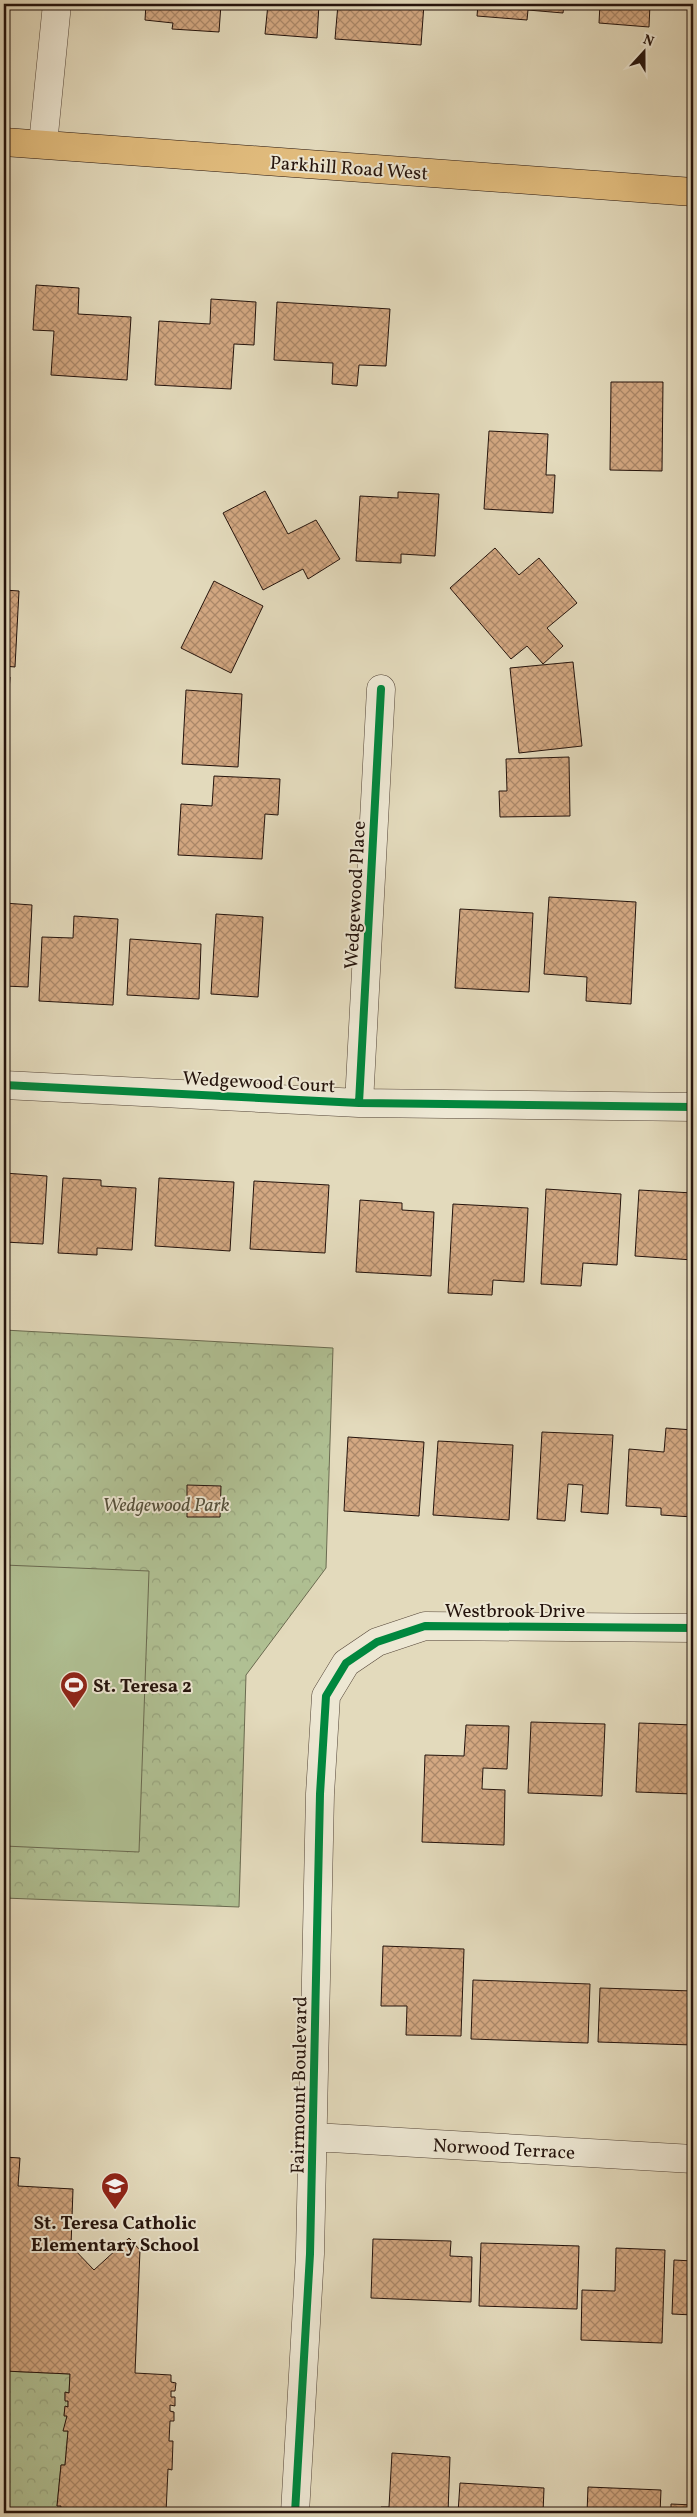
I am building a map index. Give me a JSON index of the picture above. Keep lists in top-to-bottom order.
{
  "streets": {
    "main road": ["Parkhill Road West"],
    "street": [
      "Wedgewood Place",
      "Wedgewood Court",
      "Westbrook Drive",
      "Fairmount Boulevard",
      "Norwood Terrace"
    ]
  },
  "crossings": [
    ["Wedgewood Place", "Wedgewood Court"],
    ["Westbrook Drive", "Fairmount Boulevard"],
    ["Fairmount Boulevard", "Norwood Terrace"]
  ],
  "parks": ["Wedgewood Park"],
  "places": {
    "sports": ["St. Teresa 2"],
    "school or university": ["St. Teresa Catholic Elementary School"]
  },
  "north": "top"
}
